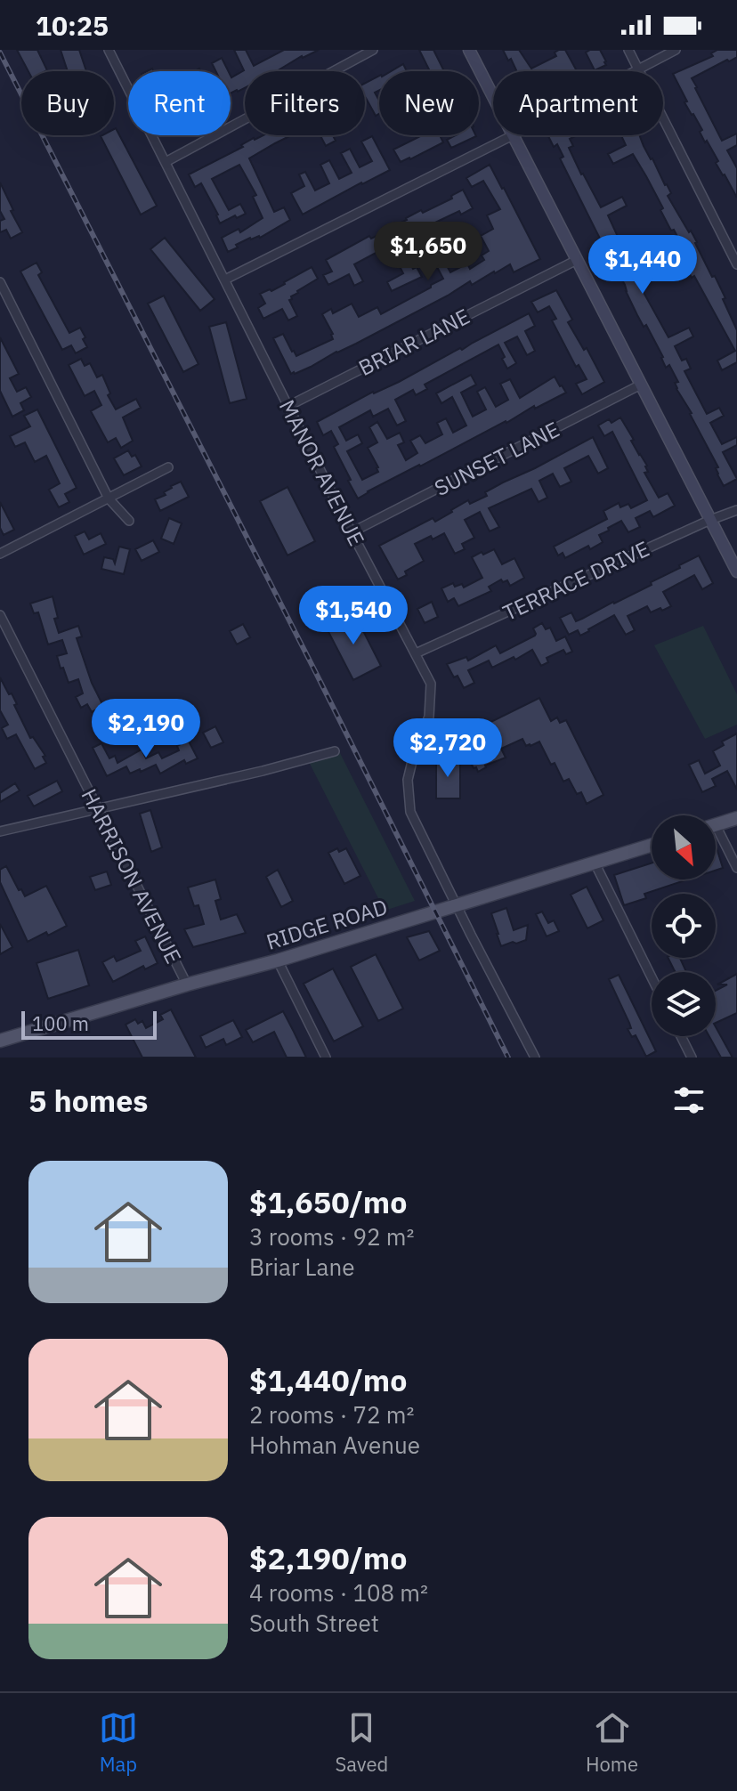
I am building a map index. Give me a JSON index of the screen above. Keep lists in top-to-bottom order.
{
  "streets": {
    "main road": ["RIDGE ROAD"],
    "street": [
      "BRIAR LANE",
      "SUNSET LANE",
      "MANOR AVENUE",
      "TERRACE DRIVE",
      "HARRISON AVENUE"
    ]
  },
  "crossings": [
    ["BRIAR LANE", "MANOR AVENUE"],
    ["SUNSET LANE", "MANOR AVENUE"],
    ["MANOR AVENUE", "TERRACE DRIVE"],
    ["MANOR AVENUE", "RIDGE ROAD"],
    ["HARRISON AVENUE", "RIDGE ROAD"]
  ],
  "scale_bar": "100 m",
  "north": "bottom right",
  "page": {
    "status": "10:25",
    "chip": [
      "Buy",
      "Rent",
      "Filters",
      "New",
      "Apartment"
    ],
    "price": [
      "$1,650",
      "$1,440",
      "$1,540",
      "$2,190",
      "$2,720"
    ],
    "scale": "100 m",
    "heading": "5 homes",
    "list": [
      {
        "name": "$1,650/mo",
        "note": "3 rooms · 92 m² · Briar Lane"
      },
      {
        "name": "$1,440/mo",
        "note": "2 rooms · 72 m² · Hohman Avenue"
      },
      {
        "name": "$2,190/mo",
        "note": "4 rooms · 108 m² · South Street"
      }
    ],
    "tabs": ["Map", "Saved", "Home"]
  }
}
